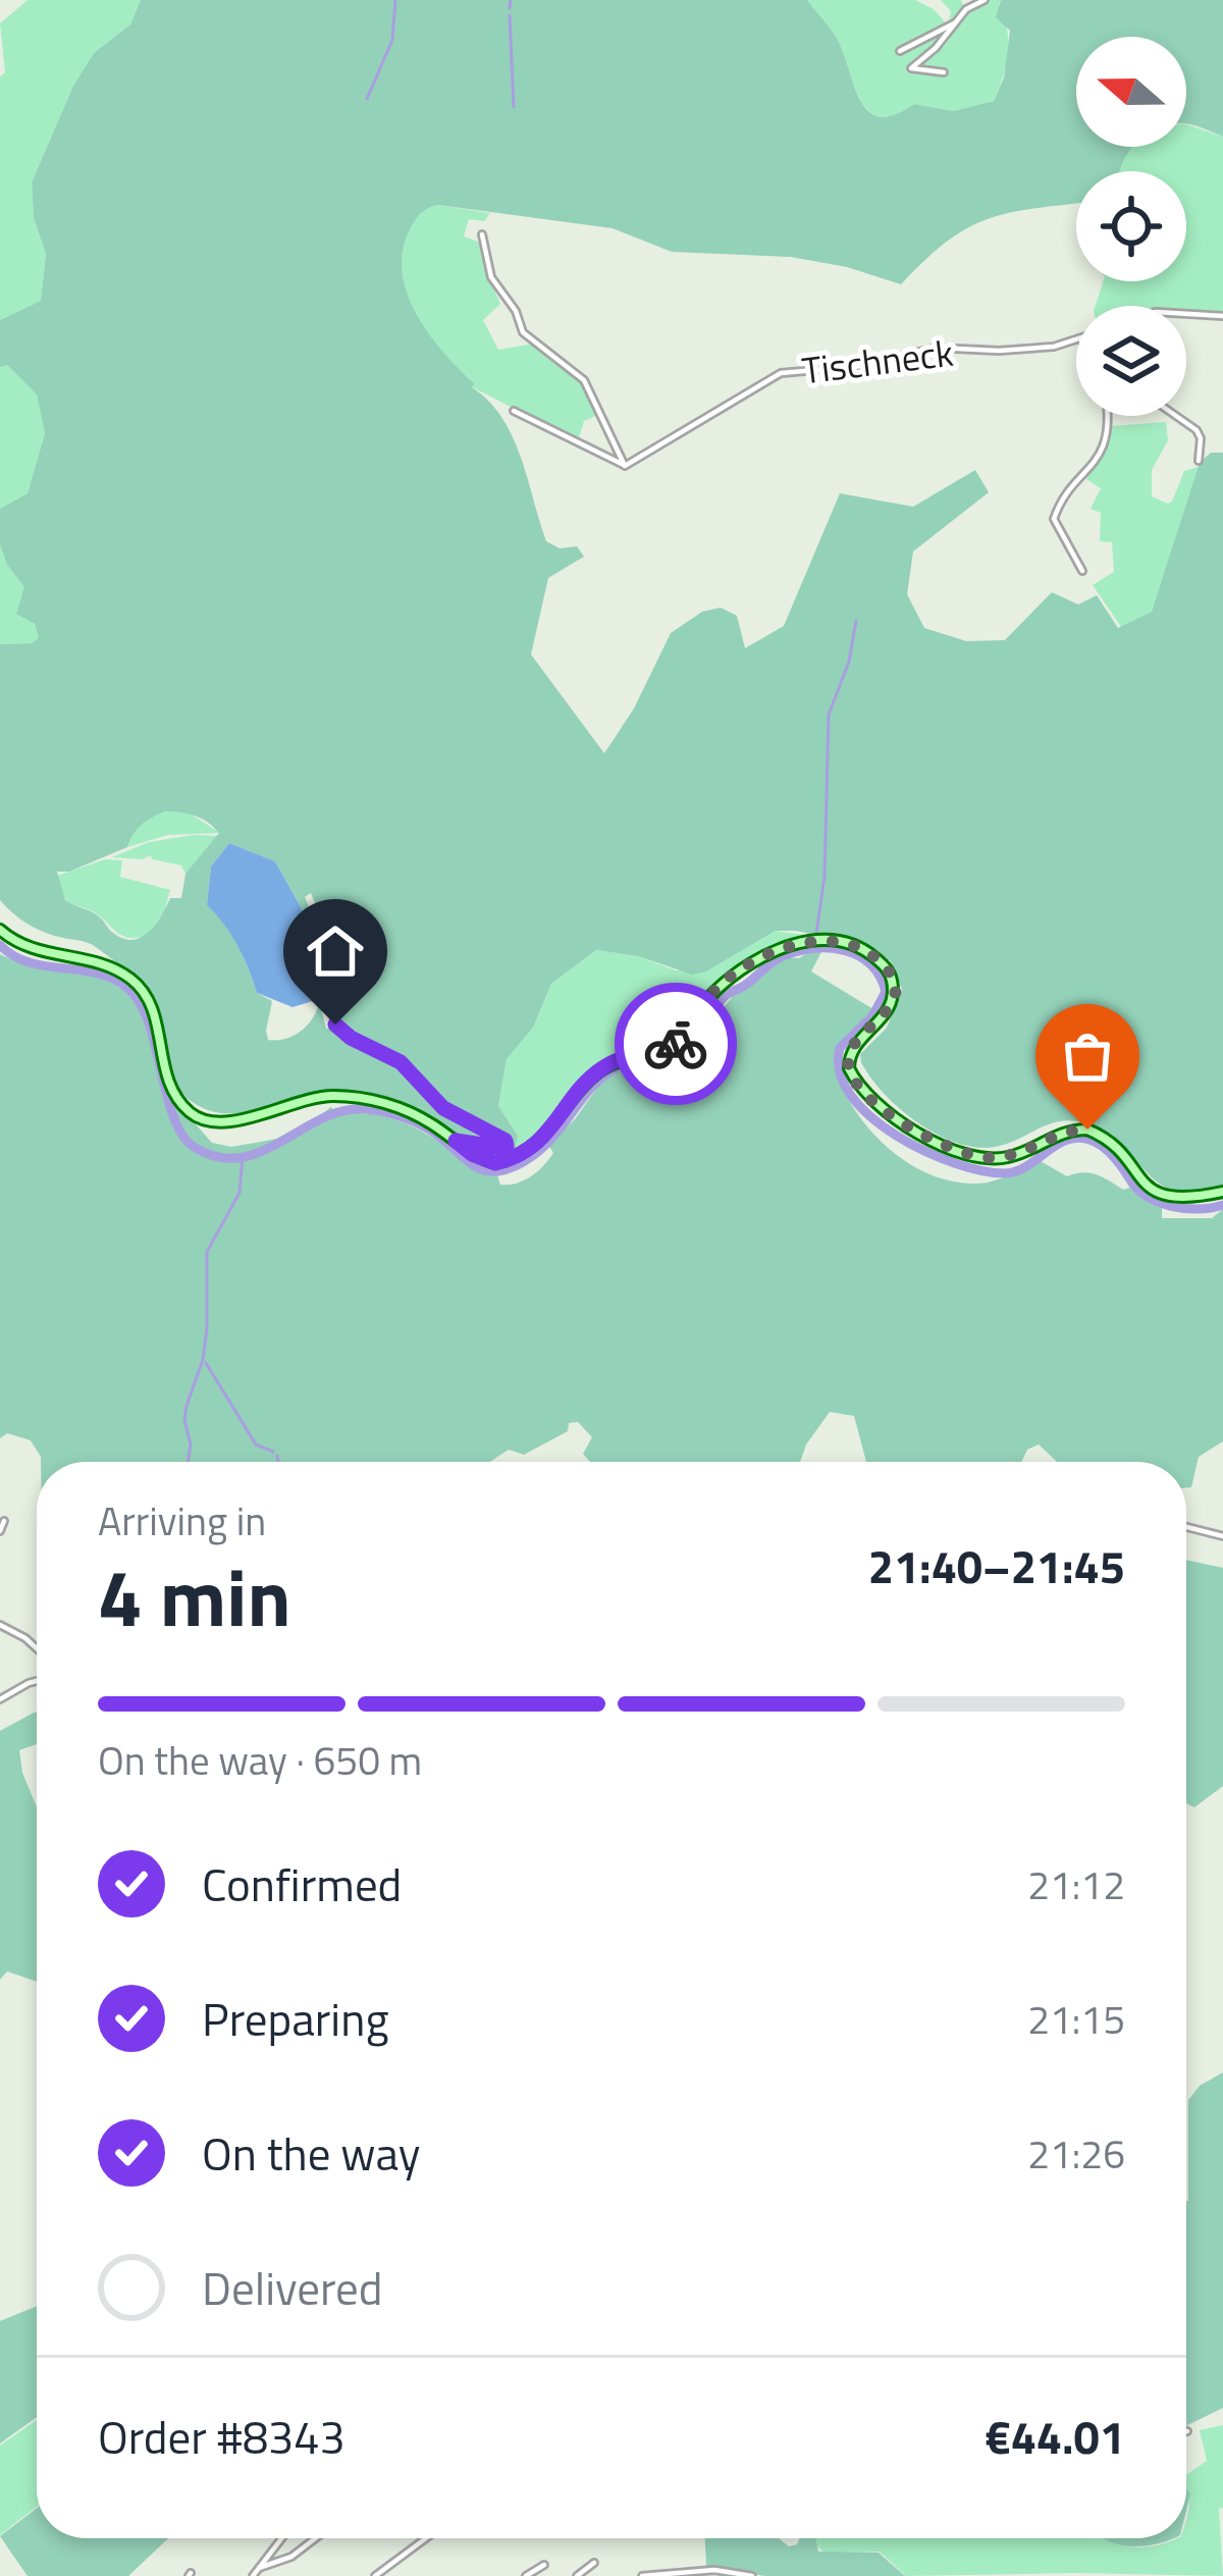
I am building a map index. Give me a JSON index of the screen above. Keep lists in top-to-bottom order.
{
  "streets": {
    "street": ["Tischneck"]
  },
  "north": "left",
  "page": {
    "heading": ["4 min", "Arriving in", "21:40–21:45"],
    "panel": ["Order #8343", "€44.01"],
    "bar": "On the way · 650 m",
    "list": [
      ["Confirmed", "21:12"],
      ["Preparing", "21:15"],
      ["On the way", "21:26"],
      "Delivered"
    ]
  }
}
